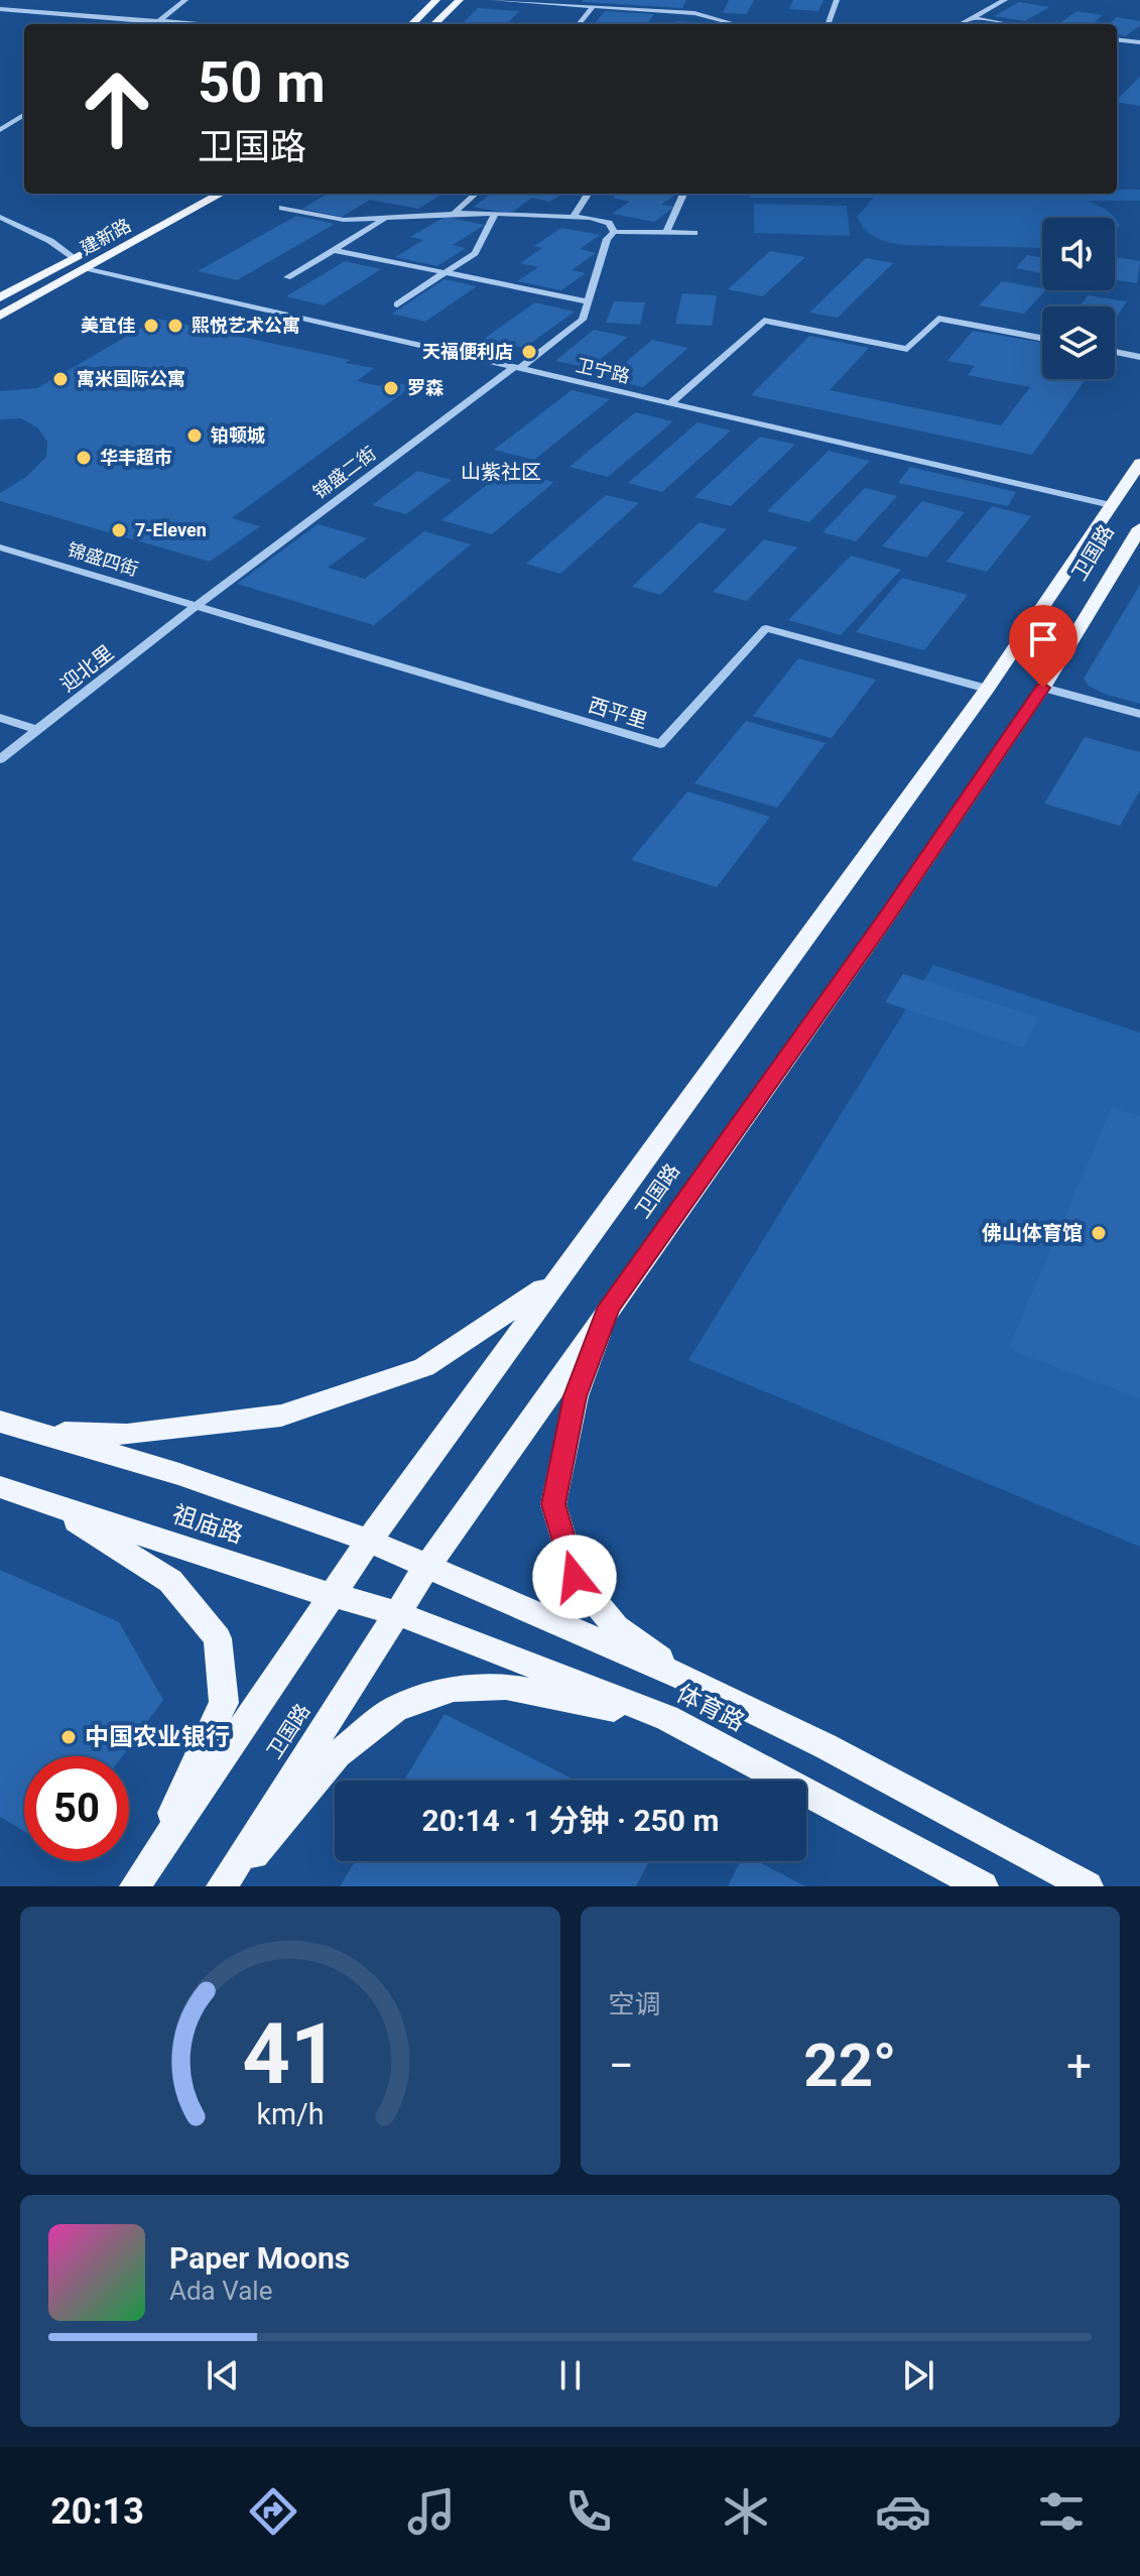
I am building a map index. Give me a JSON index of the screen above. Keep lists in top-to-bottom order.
{
  "streets": {
    "main road": [
      "建新路",
      "卫国路",
      "祖庙路",
      "体育路"
    ],
    "street": [
      "卫宁路",
      "锦盛二街",
      "锦盛四街",
      "迎北里",
      "西平里"
    ]
  },
  "crossings": [
    ["建新路", "卫宁路"],
    ["卫宁路", "锦盛二街"],
    ["锦盛二街", "锦盛四街"],
    ["锦盛二街", "迎北里"],
    ["锦盛二街", "西平里"],
    ["卫国路", "祖庙路"],
    ["卫国路", "体育路"],
    ["锦盛四街", "迎北里"],
    ["锦盛四街", "西平里"],
    ["迎北里", "西平里"],
    ["祖庙路", "体育路"]
  ],
  "districts": ["山紫社区"],
  "places": [
    "美宜佳",
    "熙悦艺术公寓",
    "天福便利店",
    "寓米国际公寓",
    "罗森",
    "铂顿城",
    "华丰超市",
    "7-Eleven",
    "佛山体育馆",
    "中国农业银行"
  ],
  "page": {
    "turn": ["50 m", "卫国路"],
    "limit": "50",
    "trip": "20:14 · 1 分钟 · 250 m",
    "tile": "空调",
    "heat": ["−", "22°", "+"],
    "song": ["Paper Moons", "Ada Vale"],
    "tabs": "20:13",
    "gauge": ["41", "km/h"]
  }
}
